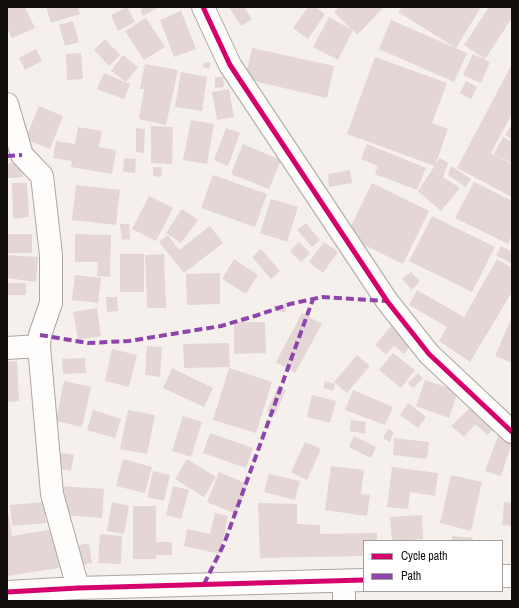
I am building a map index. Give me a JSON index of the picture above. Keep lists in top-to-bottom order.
{
  "legend": ["Cycle path", "Path"]
}
